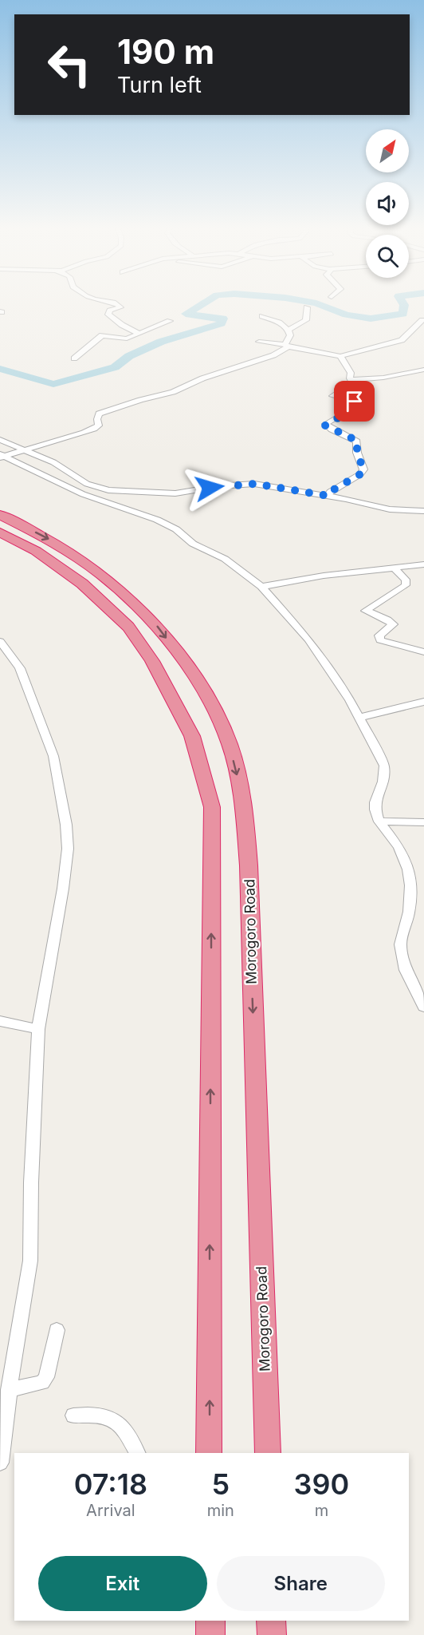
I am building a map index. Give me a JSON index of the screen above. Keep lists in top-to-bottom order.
{
  "streets": {
    "highway": ["Morogoro Road"]
  },
  "north": "top right",
  "page": {
    "turn": ["190 m", "Turn left"],
    "eta": [
      "07:18",
      "Arrival",
      "5",
      "min",
      "390",
      "m"
    ],
    "buttons": ["Exit", "Share"]
  }
}
